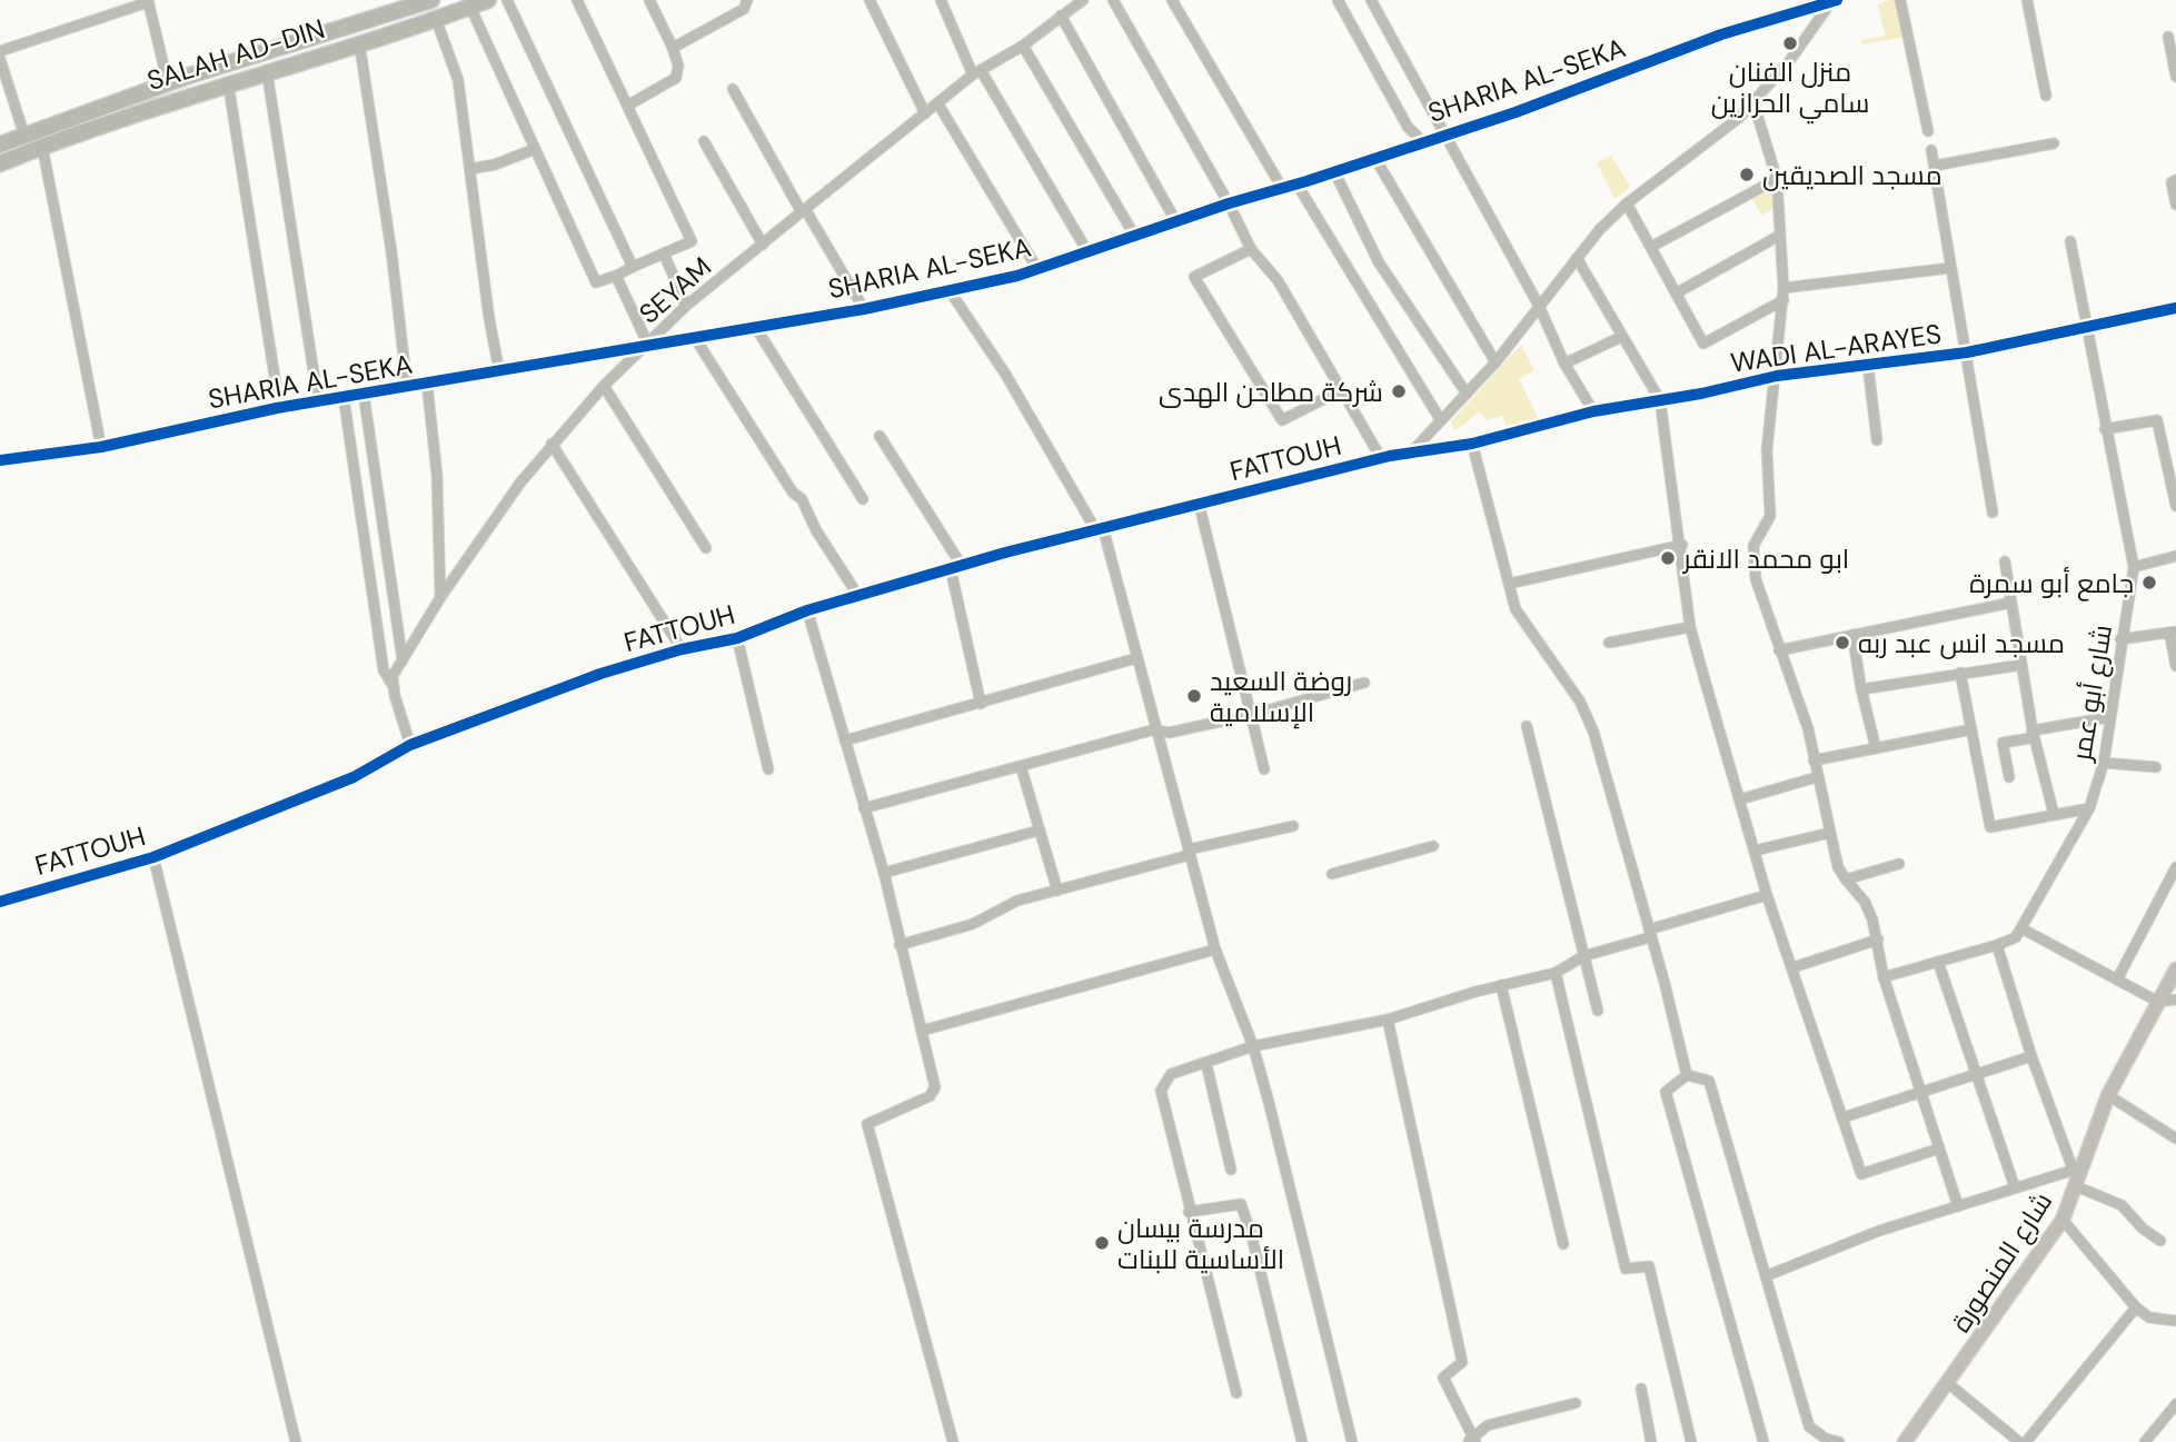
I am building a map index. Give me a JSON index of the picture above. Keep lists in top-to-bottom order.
{
  "streets": {
    "highway": ["SALAH AD-DIN"],
    "main road": ["شارع المنصورة"],
    "street": [
      "SHARIA AL-SEKA",
      "SEYAM",
      "WADI AL-ARAYES",
      "FATTOUH",
      "شارع أبو عمر"
    ]
  },
  "crossings": [
    ["SHARIA AL-SEKA", "SEYAM"],
    ["WADI AL-ARAYES", "FATTOUH"],
    ["WADI AL-ARAYES", "شارع أبو عمر"]
  ],
  "places": [
    "منزل الفنان سامي الحرازين",
    "مسجد الصديقين",
    "شركة مطاحن الهدى",
    "ابو محمد الانقر",
    "جامع أبو سمرة",
    "مسجد انس عبد ربه",
    "روضة السعيد الإسلامية",
    "مدرسة بيسان الأساسية للبنات"
  ]
}
